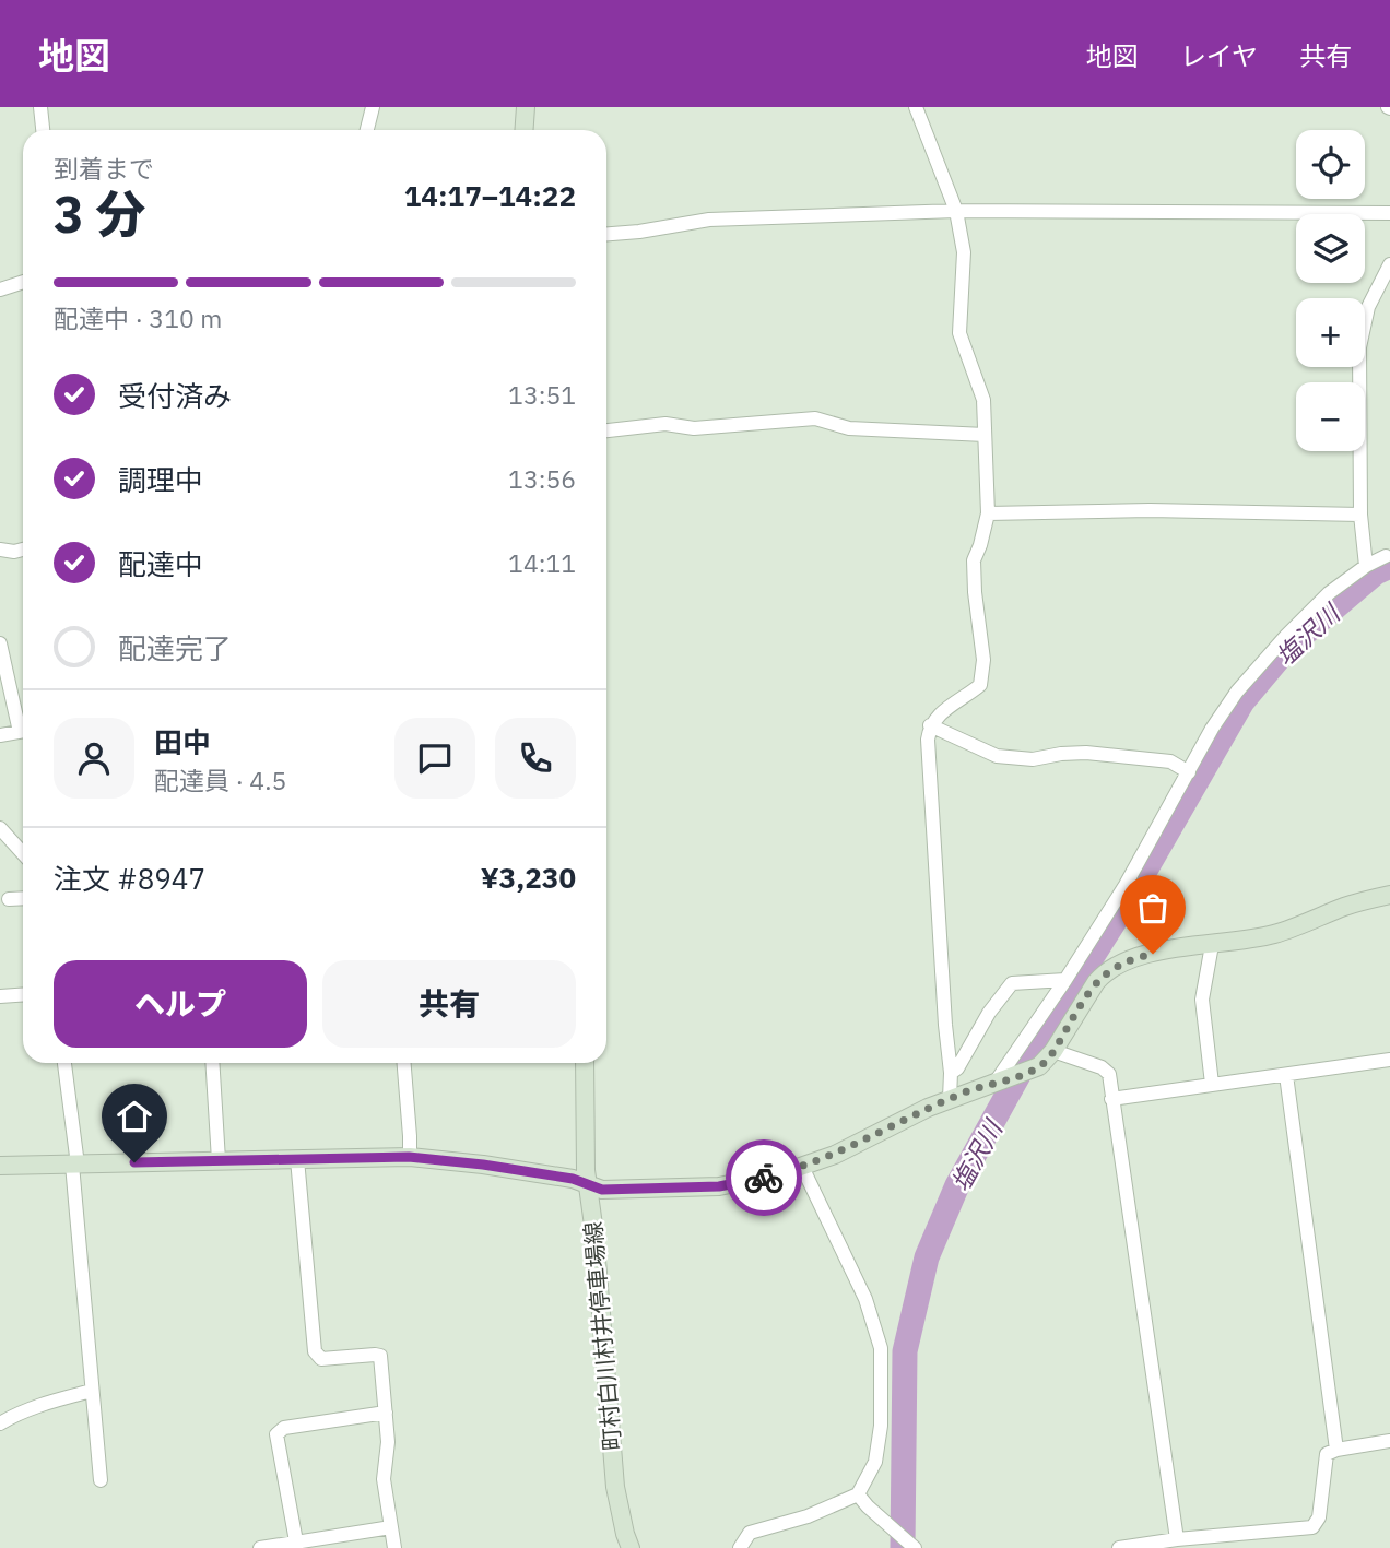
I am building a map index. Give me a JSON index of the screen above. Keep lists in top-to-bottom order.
{
  "streets": {
    "main road": ["町村白川村井停車場線"]
  },
  "water": ["塩沢川"],
  "page": {
    "header": "地図",
    "nav": ["地図", "レイヤ", "共有"],
    "map_buttons": ["+", "−"],
    "heading": ["3 分", "到着まで", "14:17–14:22"],
    "panel": [
      "田中",
      "配達員 · 4.5",
      "注文 #8947",
      "¥3,230"
    ],
    "bar": "配達中 · 310 m",
    "list": [
      ["受付済み", "13:51"],
      ["調理中", "13:56"],
      ["配達中", "14:11"],
      "配達完了"
    ],
    "buttons": ["ヘルプ", "共有"]
  }
}
